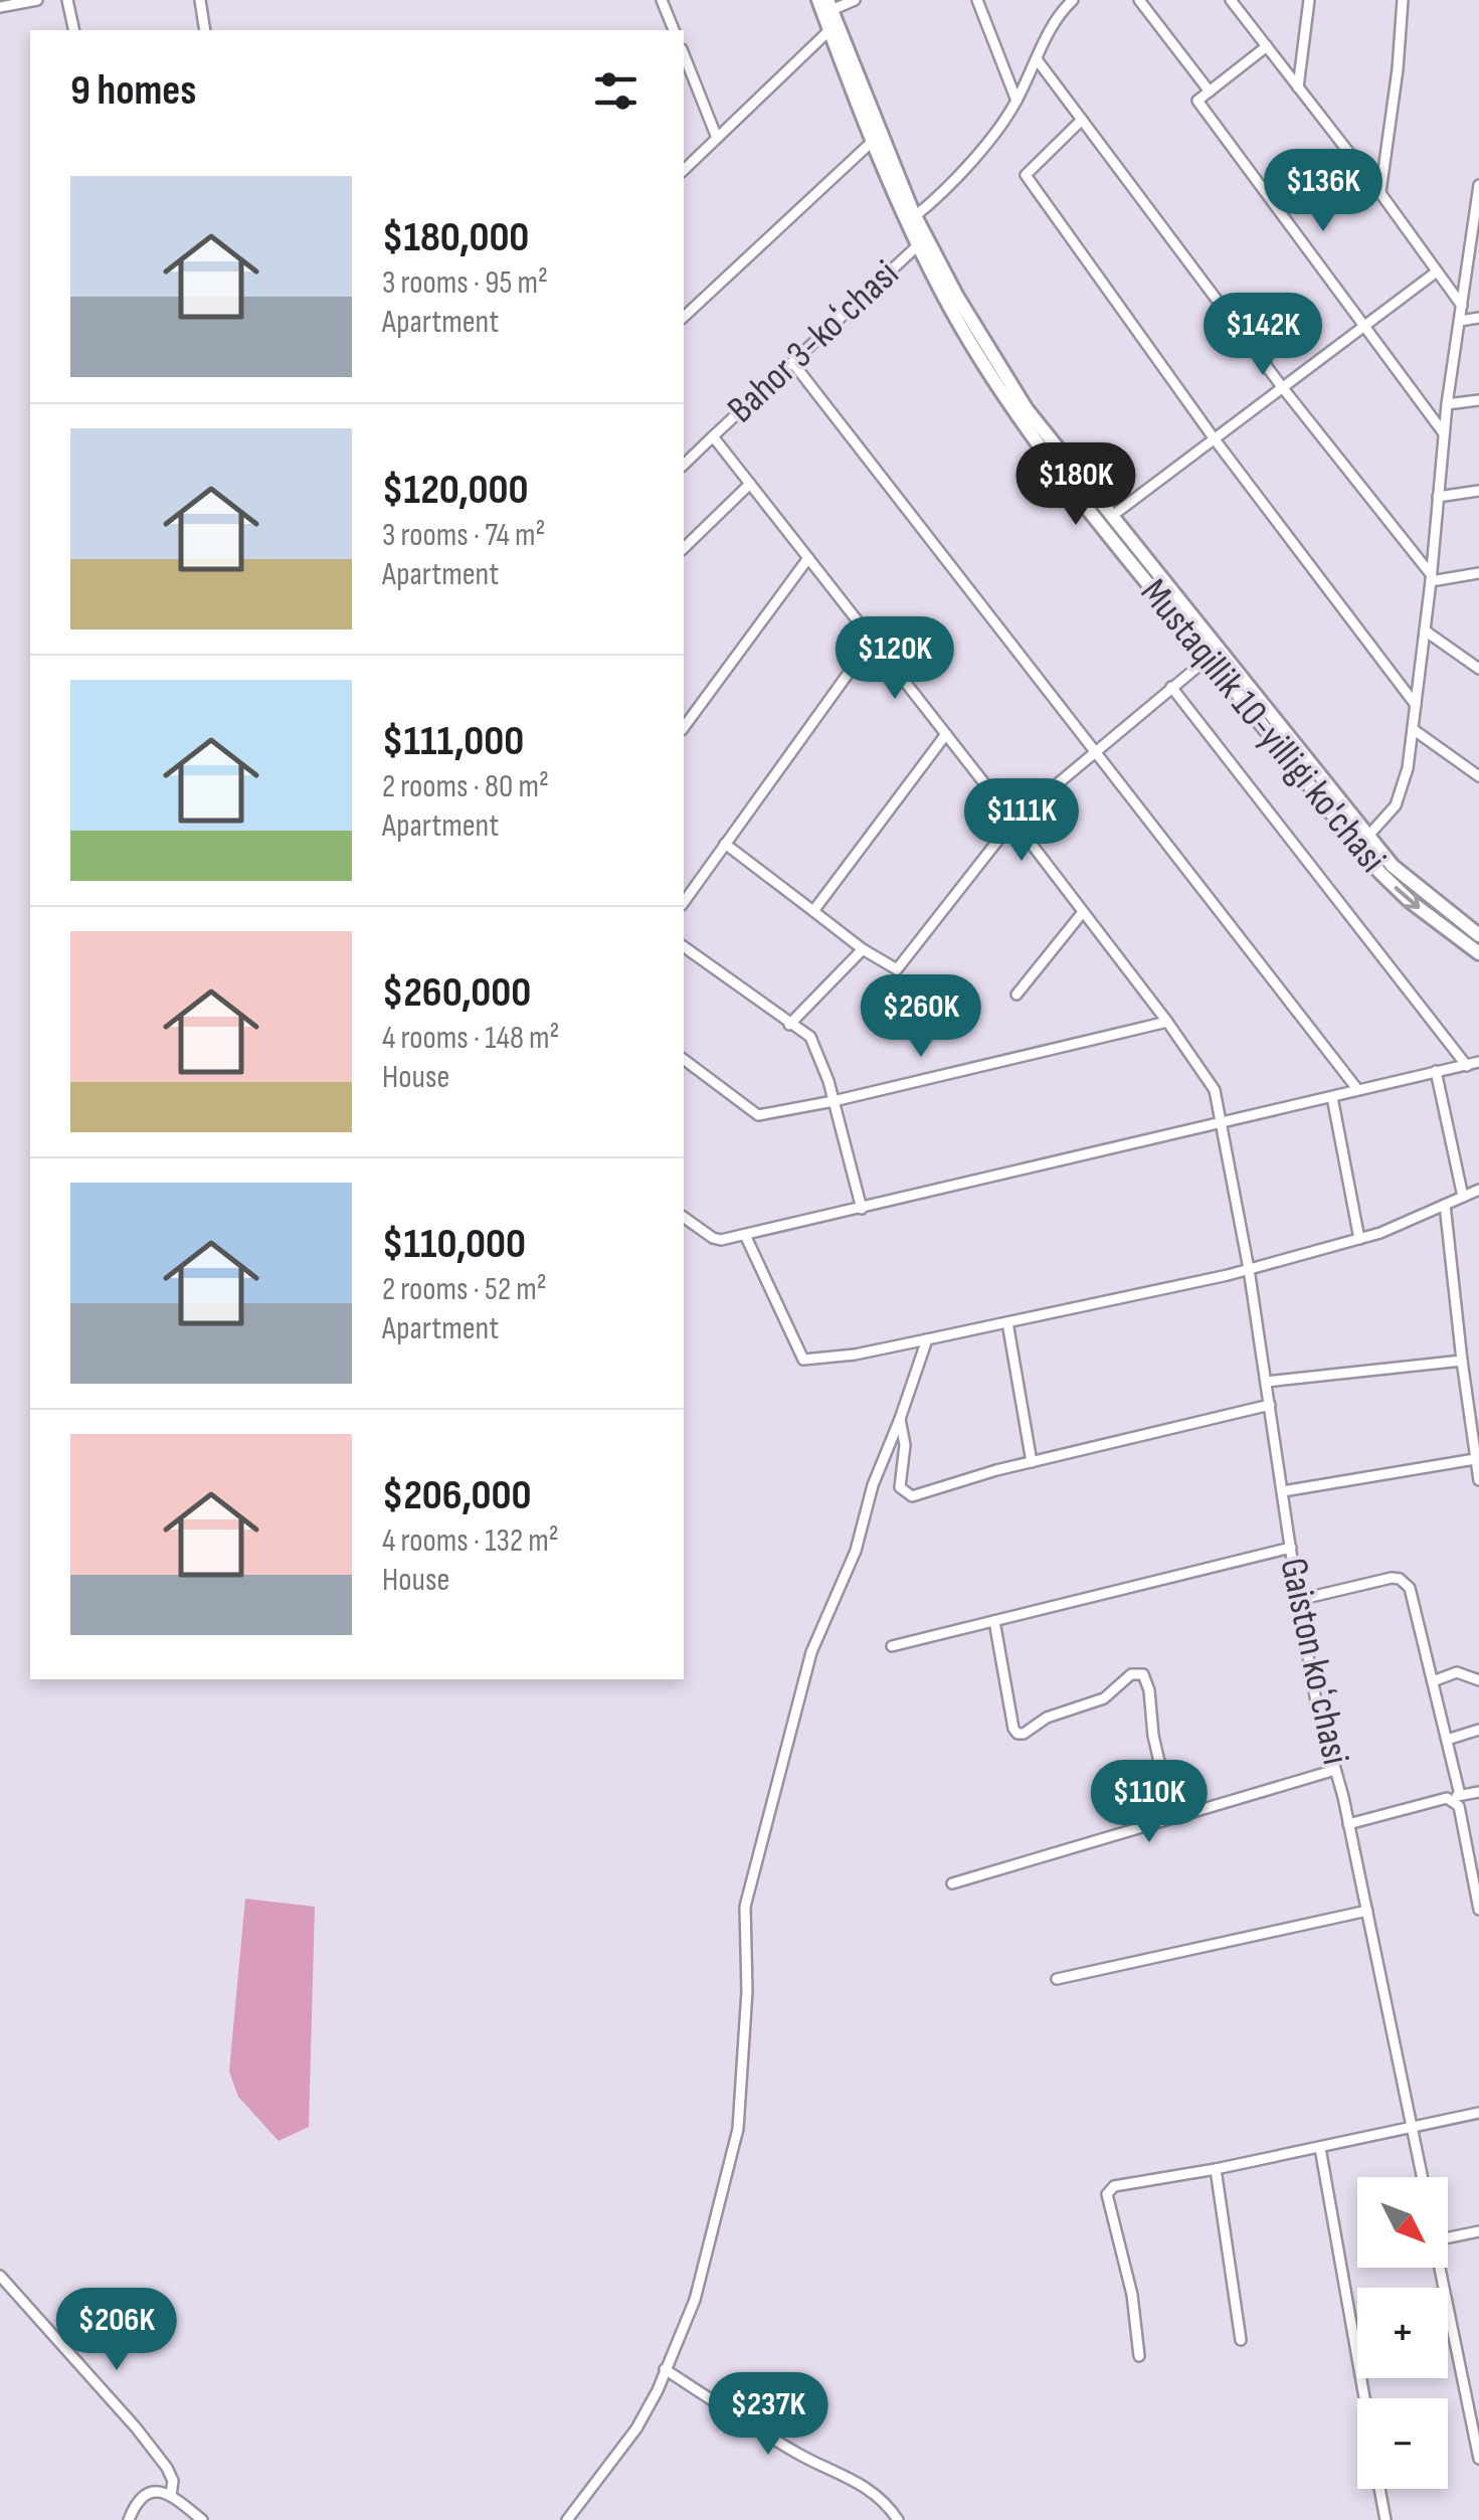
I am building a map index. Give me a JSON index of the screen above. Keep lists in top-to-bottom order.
{
  "streets": {
    "main road": ["Mustaqillik 10-yilligi ko'chasi"],
    "street": ["Bahor 3-koʻchasi", "Gaiston koʻchasi"]
  },
  "crossings": [
    ["Bahor 3-koʻchasi", "Mustaqillik 10-yilligi ko'chasi"],
    ["Bahor 3-koʻchasi", "Gaiston koʻchasi"]
  ],
  "north": "bottom right",
  "page": {
    "heading": "9 homes",
    "price": [
      "$136K",
      "$142K",
      "$180K",
      "$120K",
      "$111K",
      "$260K",
      "$110K",
      "$206K",
      "$237K"
    ],
    "list": [
      {
        "name": "$180,000",
        "note": "3 rooms · 95 m² · Apartment"
      },
      {
        "name": "$120,000",
        "note": "3 rooms · 74 m² · Apartment"
      },
      {
        "name": "$111,000",
        "note": "2 rooms · 80 m² · Apartment"
      },
      {
        "name": "$260,000",
        "note": "4 rooms · 148 m² · House"
      },
      {
        "name": "$110,000",
        "note": "2 rooms · 52 m² · Apartment"
      },
      {
        "name": "$206,000",
        "note": "4 rooms · 132 m² · House"
      }
    ],
    "map_buttons": ["+", "−"]
  }
}
